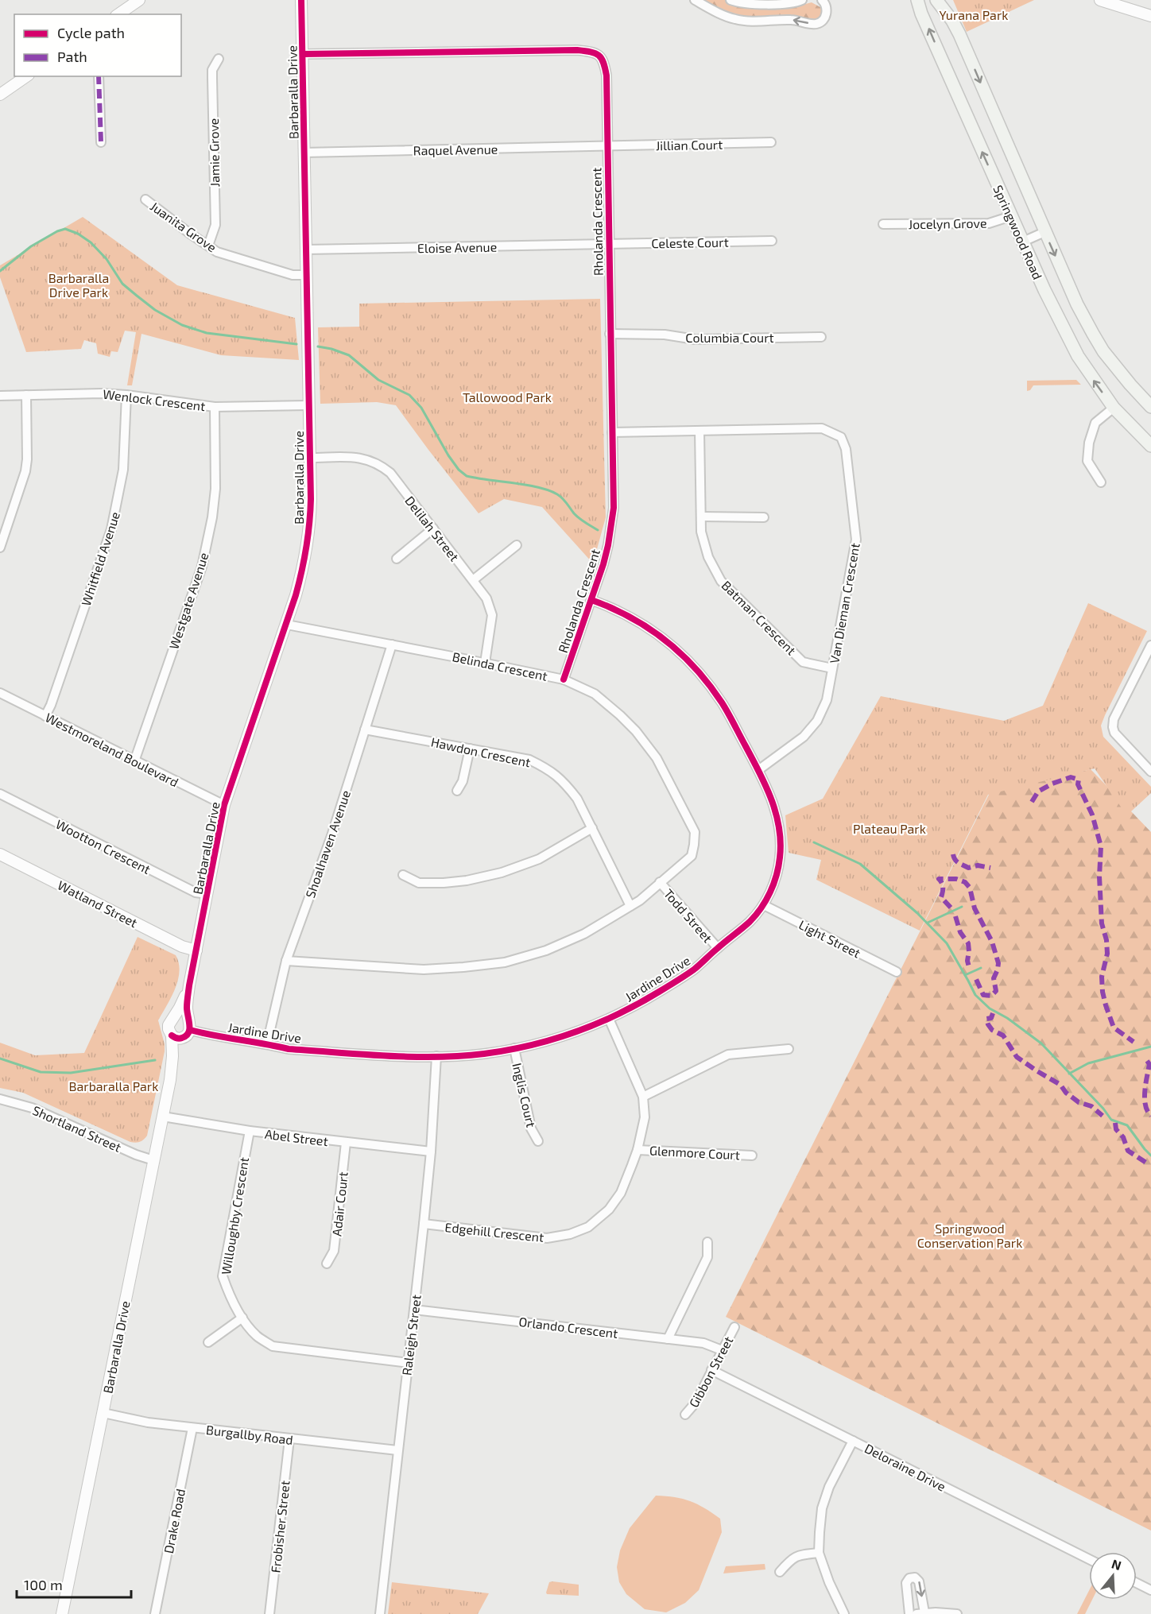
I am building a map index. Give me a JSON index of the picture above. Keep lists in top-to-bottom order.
{
  "streets": {
    "main road": ["Springwood Road"],
    "street": [
      "Barbaralla Drive",
      "Jillian Court",
      "Raquel Avenue",
      "Jamie Grove",
      "Rholanda Crescent",
      "Jocelyn Grove",
      "Juanita Grove",
      "Celeste Court",
      "Eloise Avenue",
      "Columbia Court",
      "Wenlock Crescent",
      "Delilah Street",
      "Whitfield Avenue",
      "Westgate Avenue",
      "Van Dieman Crescent",
      "Batman Crescent",
      "Belinda Crescent",
      "Westmoreland Boulevard",
      "Hawdon Crescent",
      "Shoalhaven Avenue",
      "Wootton Crescent",
      "Watland Street",
      "Todd Street",
      "Light Street",
      "Jardine Drive",
      "Inglis Court",
      "Shortland Street",
      "Abel Street",
      "Glenmore Court",
      "Adair Court",
      "Willoughby Crescent",
      "Edgehill Crescent",
      "Orlando Crescent",
      "Raleigh Street",
      "Gibbon Street",
      "Burgallby Road",
      "Deloraine Drive",
      "Drake Road",
      "Frobisher Street"
    ]
  },
  "crossings": [
    ["Barbaralla Drive", "Raquel Avenue"],
    ["Barbaralla Drive", "Rholanda Crescent"],
    ["Barbaralla Drive", "Juanita Grove"],
    ["Barbaralla Drive", "Eloise Avenue"],
    ["Barbaralla Drive", "Wenlock Crescent"],
    ["Barbaralla Drive", "Delilah Street"],
    ["Barbaralla Drive", "Belinda Crescent"],
    ["Barbaralla Drive", "Westmoreland Boulevard"],
    ["Barbaralla Drive", "Wootton Crescent"],
    ["Barbaralla Drive", "Watland Street"],
    ["Barbaralla Drive", "Jardine Drive"],
    ["Barbaralla Drive", "Shortland Street"],
    ["Barbaralla Drive", "Abel Street"],
    ["Barbaralla Drive", "Burgallby Road"],
    ["Jillian Court", "Raquel Avenue"],
    ["Jillian Court", "Rholanda Crescent"],
    ["Raquel Avenue", "Rholanda Crescent"],
    ["Jamie Grove", "Juanita Grove"],
    ["Rholanda Crescent", "Celeste Court"],
    ["Rholanda Crescent", "Eloise Avenue"],
    ["Rholanda Crescent", "Columbia Court"],
    ["Rholanda Crescent", "Van Dieman Crescent"],
    ["Rholanda Crescent", "Belinda Crescent"],
    ["Rholanda Crescent", "Jardine Drive"],
    ["Jocelyn Grove", "Springwood Road"],
    ["Celeste Court", "Eloise Avenue"],
    ["Wenlock Crescent", "Whitfield Avenue"],
    ["Wenlock Crescent", "Westgate Avenue"],
    ["Delilah Street", "Belinda Crescent"],
    ["Whitfield Avenue", "Westmoreland Boulevard"],
    ["Westgate Avenue", "Westmoreland Boulevard"],
    ["Van Dieman Crescent", "Batman Crescent"],
    ["Van Dieman Crescent", "Jardine Drive"],
    ["Belinda Crescent", "Hawdon Crescent"],
    ["Belinda Crescent", "Shoalhaven Avenue"],
    ["Belinda Crescent", "Todd Street"],
    ["Hawdon Crescent", "Shoalhaven Avenue"],
    ["Shoalhaven Avenue", "Jardine Drive"],
    ["Todd Street", "Jardine Drive"],
    ["Light Street", "Jardine Drive"],
    ["Jardine Drive", "Inglis Court"],
    ["Jardine Drive", "Edgehill Crescent"],
    ["Jardine Drive", "Raleigh Street"],
    ["Abel Street", "Adair Court"],
    ["Abel Street", "Willoughby Crescent"],
    ["Abel Street", "Raleigh Street"],
    ["Glenmore Court", "Edgehill Crescent"],
    ["Willoughby Crescent", "Raleigh Street"],
    ["Edgehill Crescent", "Raleigh Street"],
    ["Orlando Crescent", "Raleigh Street"],
    ["Orlando Crescent", "Gibbon Street"],
    ["Raleigh Street", "Burgallby Road"],
    ["Gibbon Street", "Deloraine Drive"],
    ["Burgallby Road", "Drake Road"],
    ["Burgallby Road", "Frobisher Street"]
  ],
  "parks": [
    "Yurana Park",
    "Barbaralla Drive Park",
    "Tallowood Park",
    "Plateau Park",
    "Barbaralla Park",
    "Springwood Conservation Park"
  ],
  "legend": ["Cycle path", "Path"],
  "scale_bar": "100 m",
  "north": "top"
}
